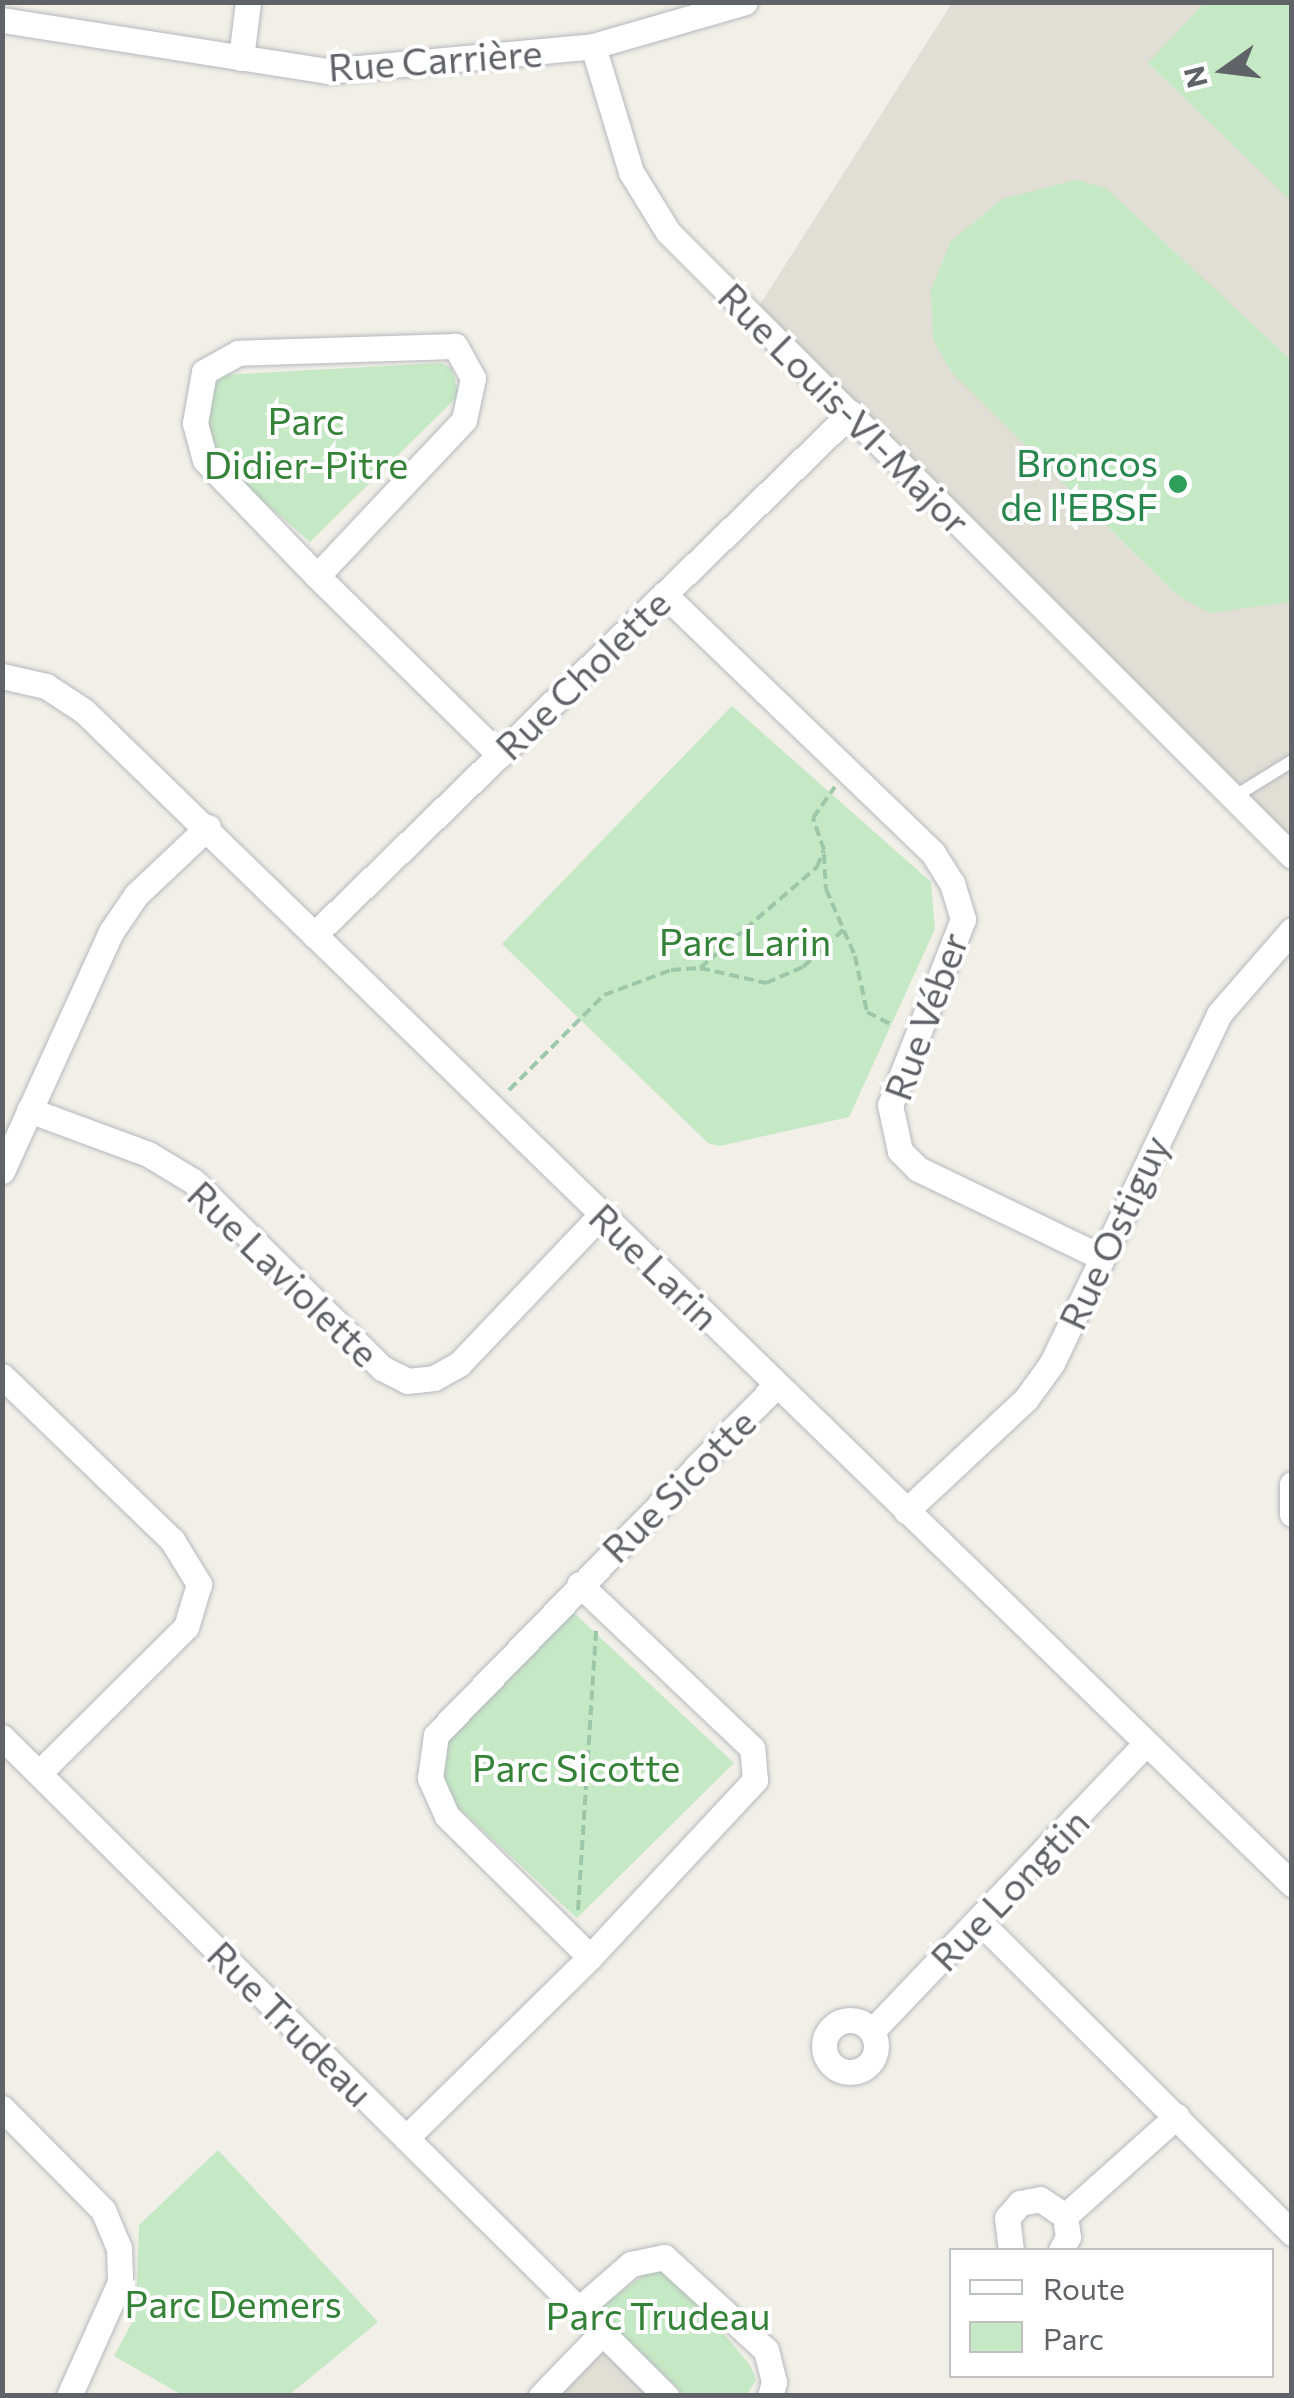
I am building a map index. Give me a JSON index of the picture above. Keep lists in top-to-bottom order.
{
  "streets": {
    "street": [
      "Rue Carrière",
      "Rue Louis-VI-Major",
      "Rue Cholette",
      "Rue Véber",
      "Rue Ostiguy",
      "Rue Larin",
      "Rue Laviolette",
      "Rue Sicotte",
      "Rue Longtin",
      "Rue Trudeau"
    ]
  },
  "crossings": [
    ["Rue Carrière", "Rue Louis-VI-Major"],
    ["Rue Louis-VI-Major", "Rue Cholette"],
    ["Rue Cholette", "Rue Véber"],
    ["Rue Cholette", "Rue Larin"],
    ["Rue Véber", "Rue Ostiguy"],
    ["Rue Ostiguy", "Rue Larin"],
    ["Rue Larin", "Rue Laviolette"],
    ["Rue Larin", "Rue Sicotte"],
    ["Rue Larin", "Rue Longtin"],
    ["Rue Sicotte", "Rue Trudeau"]
  ],
  "parks": [
    "Parc Didier-Pitre",
    "Parc Larin",
    "Parc Sicotte",
    "Parc Demers",
    "Parc Trudeau"
  ],
  "places": ["Broncos de l'EBSF"],
  "legend": ["Route", "Parc"],
  "north": "left"
}
